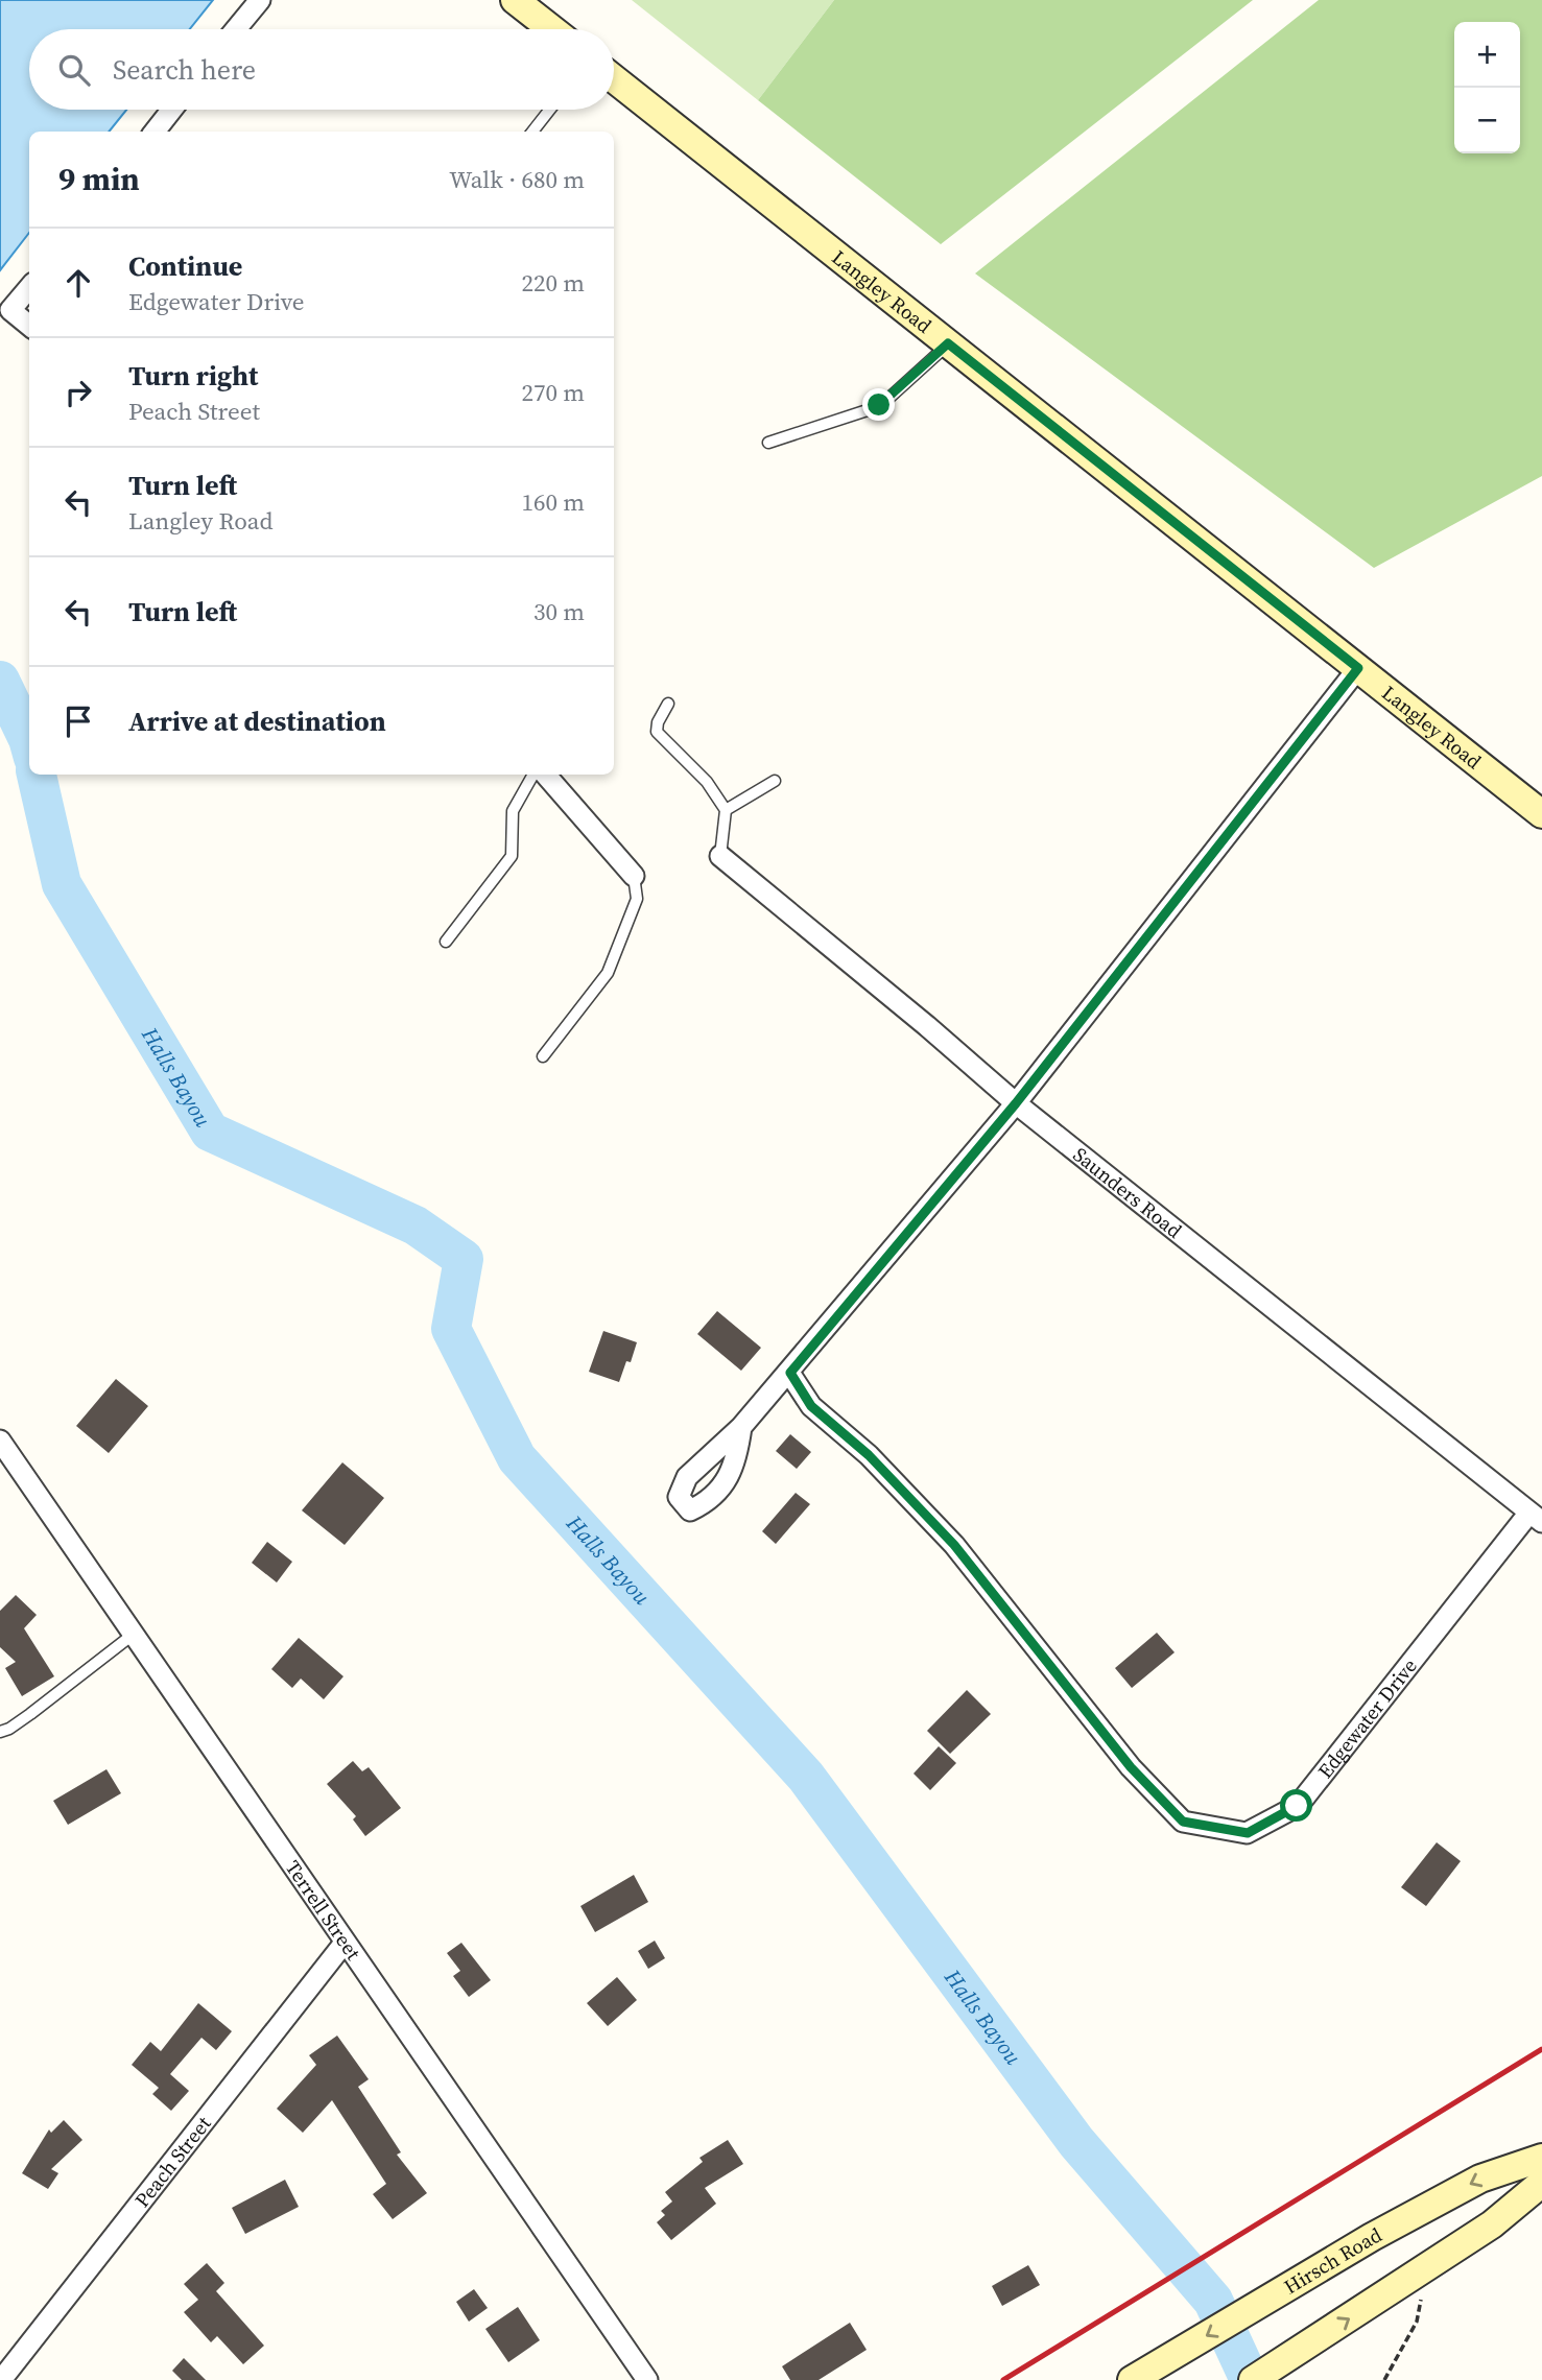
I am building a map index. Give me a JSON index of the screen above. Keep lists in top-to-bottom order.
{
  "streets": {
    "street": [
      "Langley Road",
      "Saunders Road",
      "Edgewater Drive",
      "Terrell Street",
      "Peach Street",
      "Hirsch Road"
    ]
  },
  "crossings": [
    ["Saunders Road", "Edgewater Drive"],
    ["Terrell Street", "Peach Street"]
  ],
  "water": ["Halls Bayou"],
  "page": {
    "map_buttons": ["+", "−"],
    "search": "Search here",
    "heading": ["9 min", "Walk · 680 m"],
    "list": [
      ["Continue", "Edgewater Drive", "220 m"],
      ["Turn right", "Peach Street", "270 m"],
      ["Turn left", "Langley Road", "160 m"],
      ["Turn left", "30 m"],
      "Arrive at destination"
    ]
  }
}
